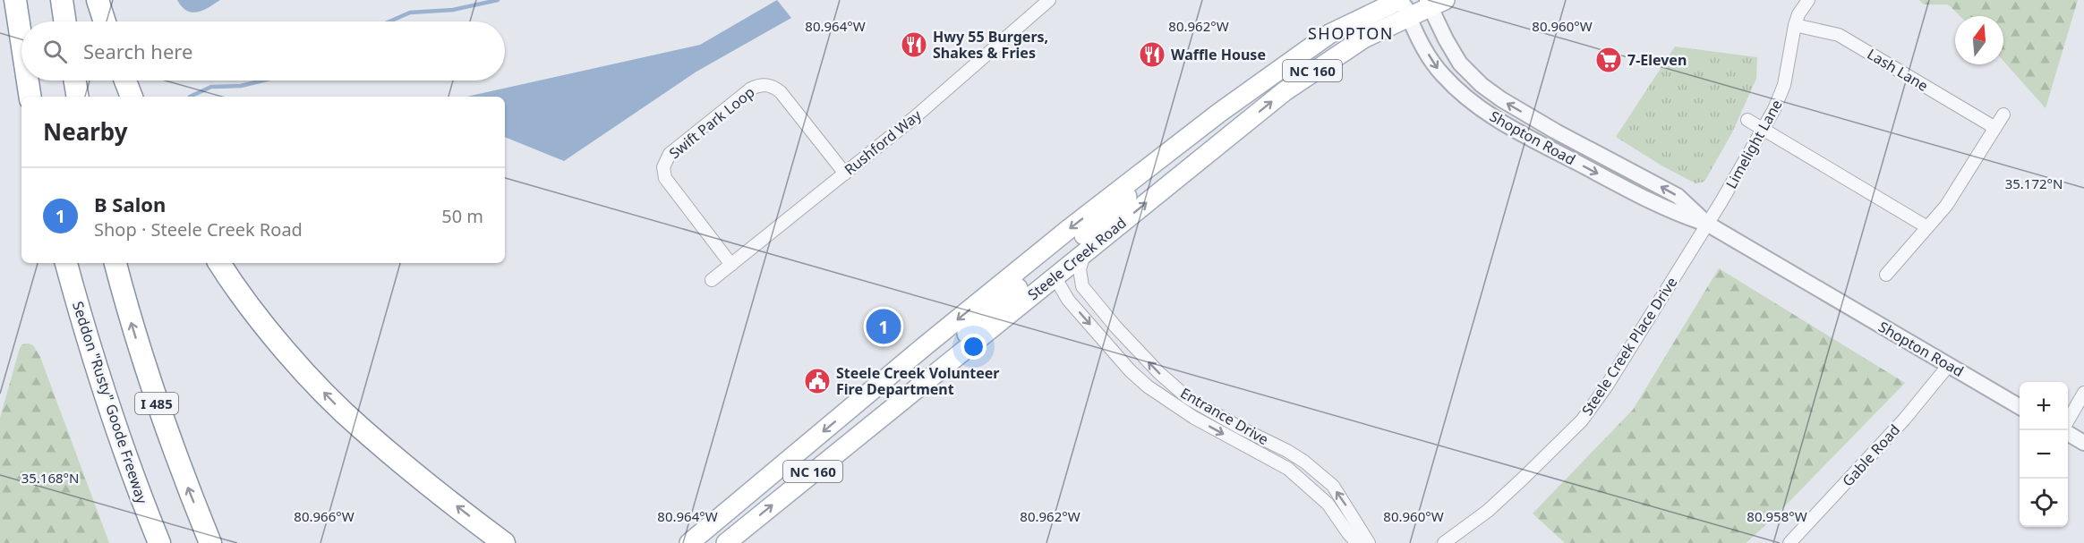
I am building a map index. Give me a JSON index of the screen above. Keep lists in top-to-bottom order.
{
  "streets": {
    "highway": ["Seddon \"Rusty\" Goode Freeway", "I 485"],
    "main road": ["NC 160", "Steele Creek Road"],
    "street": [
      "Lash Lane",
      "Swift Park Loop",
      "Shopton Road",
      "Rushford Way",
      "Limelight Lane",
      "Steele Creek Place Drive",
      "Entrance Drive",
      "Gable Road"
    ]
  },
  "crossings": [
    ["Lash Lane", "Limelight Lane"],
    ["Swift Park Loop", "Rushford Way"],
    ["Shopton Road", "Limelight Lane"],
    ["Shopton Road", "Steele Creek Road"],
    ["Shopton Road", "Steele Creek Place Drive"],
    ["Shopton Road", "Gable Road"],
    ["Limelight Lane", "Steele Creek Place Drive"],
    ["Steele Creek Road", "Entrance Drive"]
  ],
  "districts": ["SHOPTON"],
  "places": {
    "restaurant": ["Hwy 55 Burgers, Shakes & Fries", "Waffle House"],
    "supermarket": ["7-Eleven"],
    "public building": ["Steele Creek Volunteer Fire Department"]
  },
  "north": "top",
  "page": {
    "search": "Search here",
    "heading": "Nearby",
    "list": [
      {
        "mark": "1",
        "name": "B Salon",
        "note": "Shop · Steele Creek Road",
        "value": "50 m"
      }
    ],
    "pins": "1",
    "map_buttons": ["+", "−"]
  },
  "coordinates": [
    "80.964°W",
    "80.962°W",
    "80.960°W",
    "35.172°N",
    "35.168°N",
    "80.966°W",
    "80.958°W"
  ]
}
